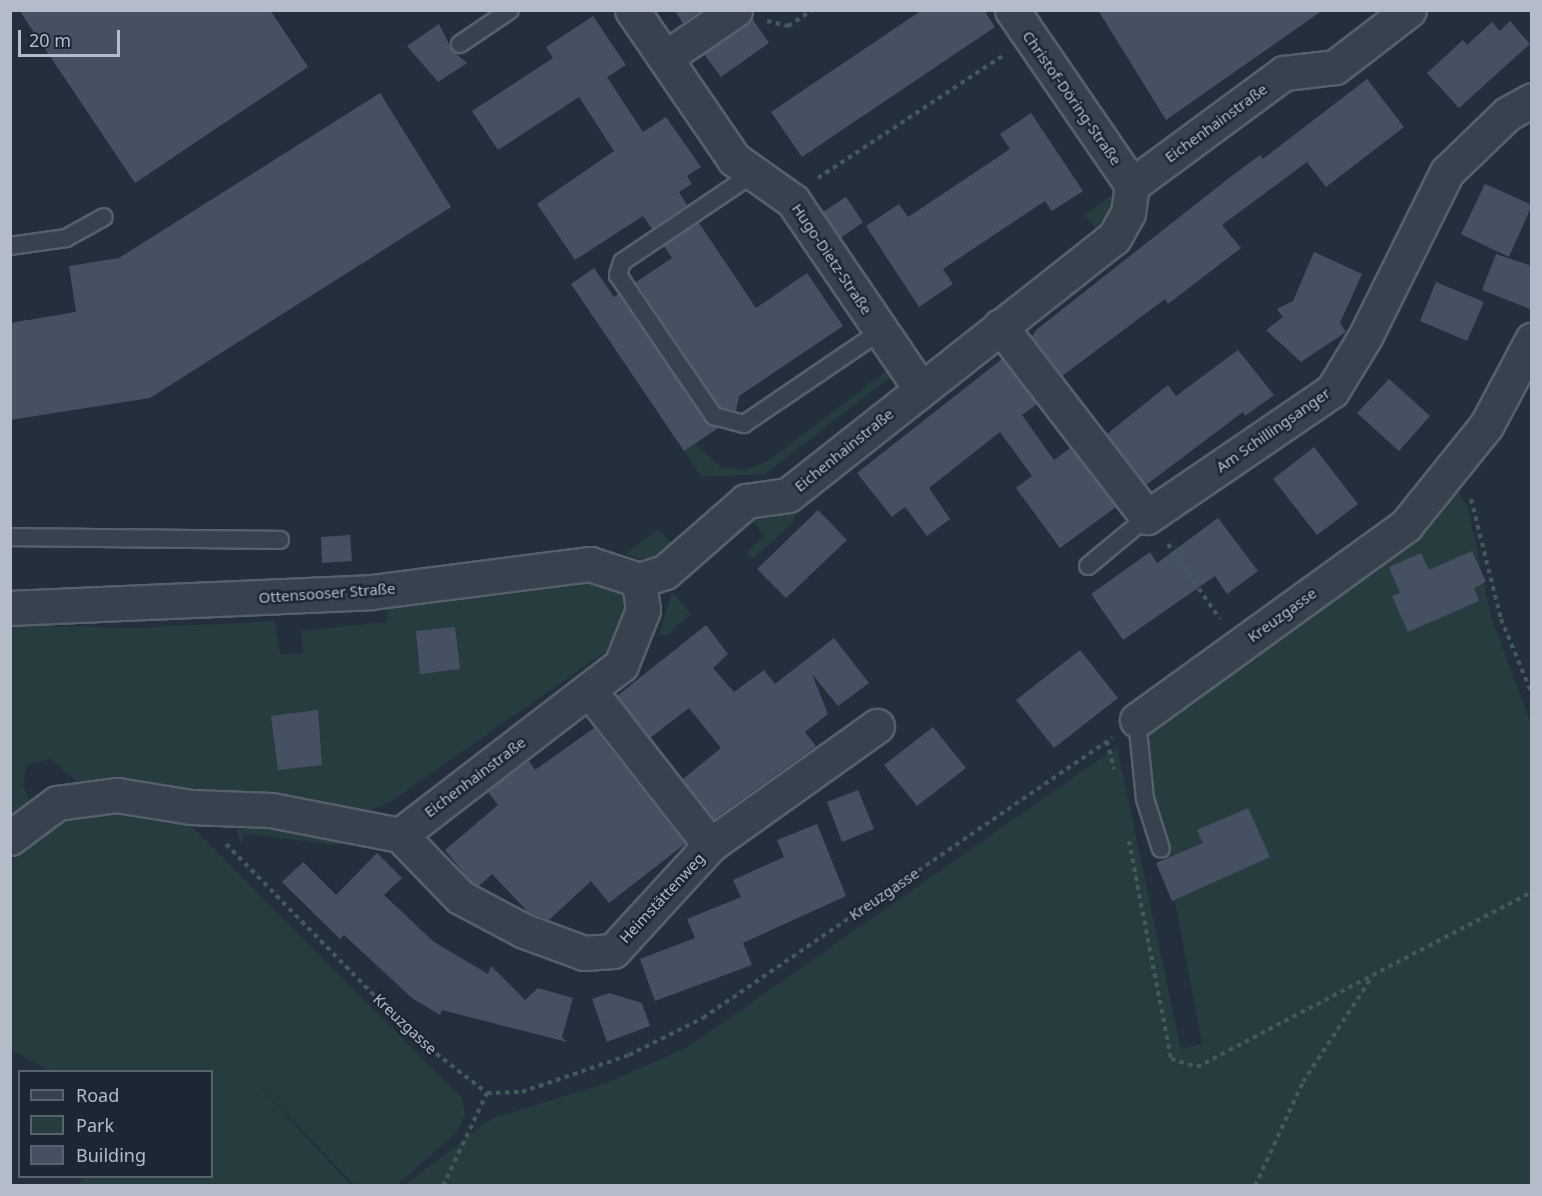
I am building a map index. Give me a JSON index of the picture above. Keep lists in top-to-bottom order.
{
  "streets": {
    "street": [
      "Christof-Döring-Straße",
      "Eichenhainstraße",
      "Hugo-Dietz-Straße",
      "Am Schillingsanger",
      "Ottensooser Straße",
      "Kreuzgasse",
      "Heimstättenweg"
    ]
  },
  "crossings": [
    ["Christof-Döring-Straße", "Eichenhainstraße"],
    ["Eichenhainstraße", "Hugo-Dietz-Straße"],
    ["Eichenhainstraße", "Ottensooser Straße"],
    ["Eichenhainstraße", "Heimstättenweg"]
  ],
  "legend": ["Road", "Park", "Building"],
  "scale_bar": "20 m"
}
